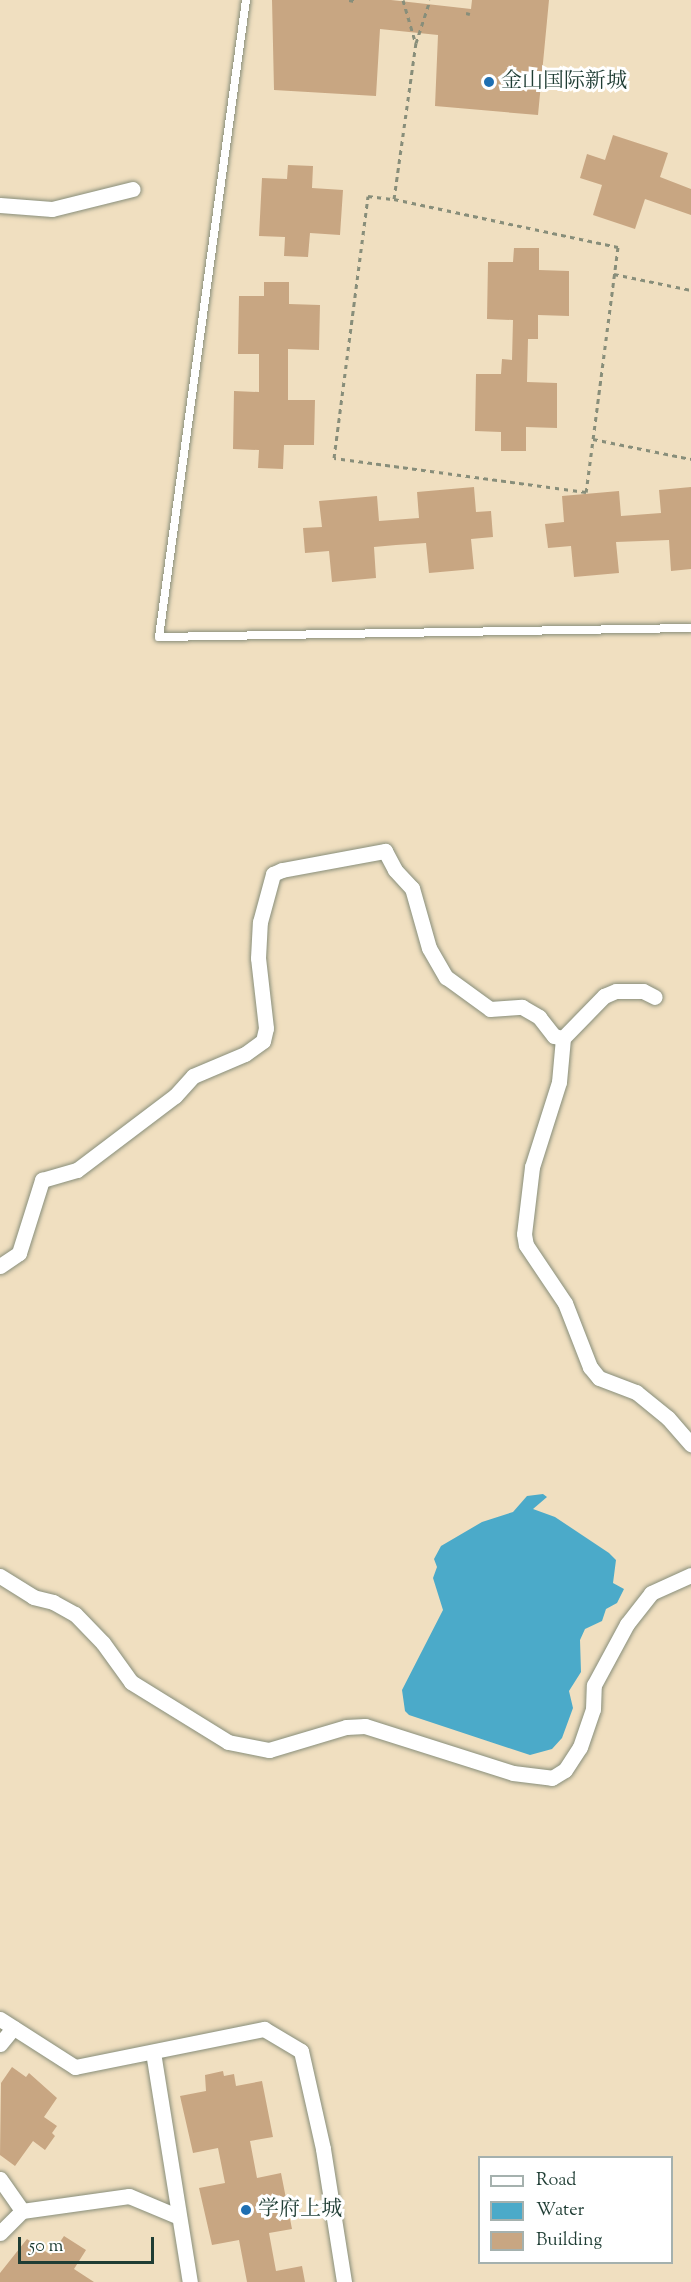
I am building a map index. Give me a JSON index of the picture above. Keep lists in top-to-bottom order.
{
  "places": ["金山国际新城", "学府上城"],
  "legend": ["Road", "Water", "Building"],
  "scale_bar": "50 m"
}
